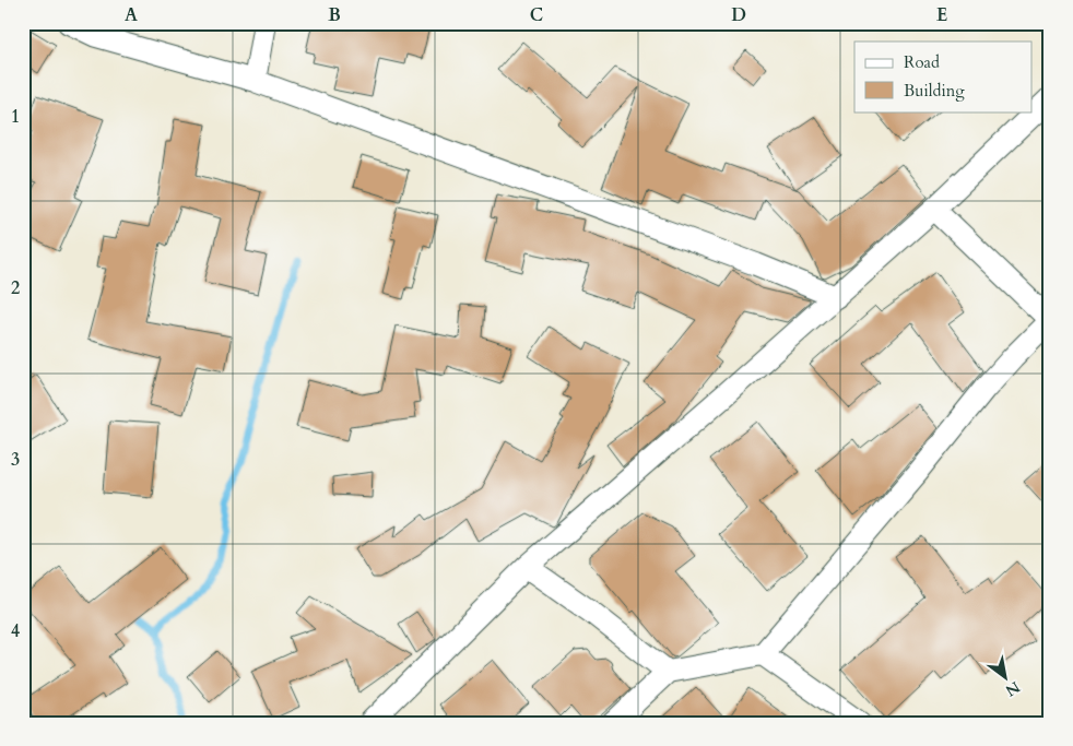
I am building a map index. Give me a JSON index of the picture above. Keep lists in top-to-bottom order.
{
  "legend": ["Road", "Building"],
  "north": "bottom right",
  "grid": {
    "columns": [
      "A",
      "B",
      "C",
      "D",
      "E"
    ],
    "rows": [
      "1",
      "2",
      "3",
      "4"
    ]
  }
}
